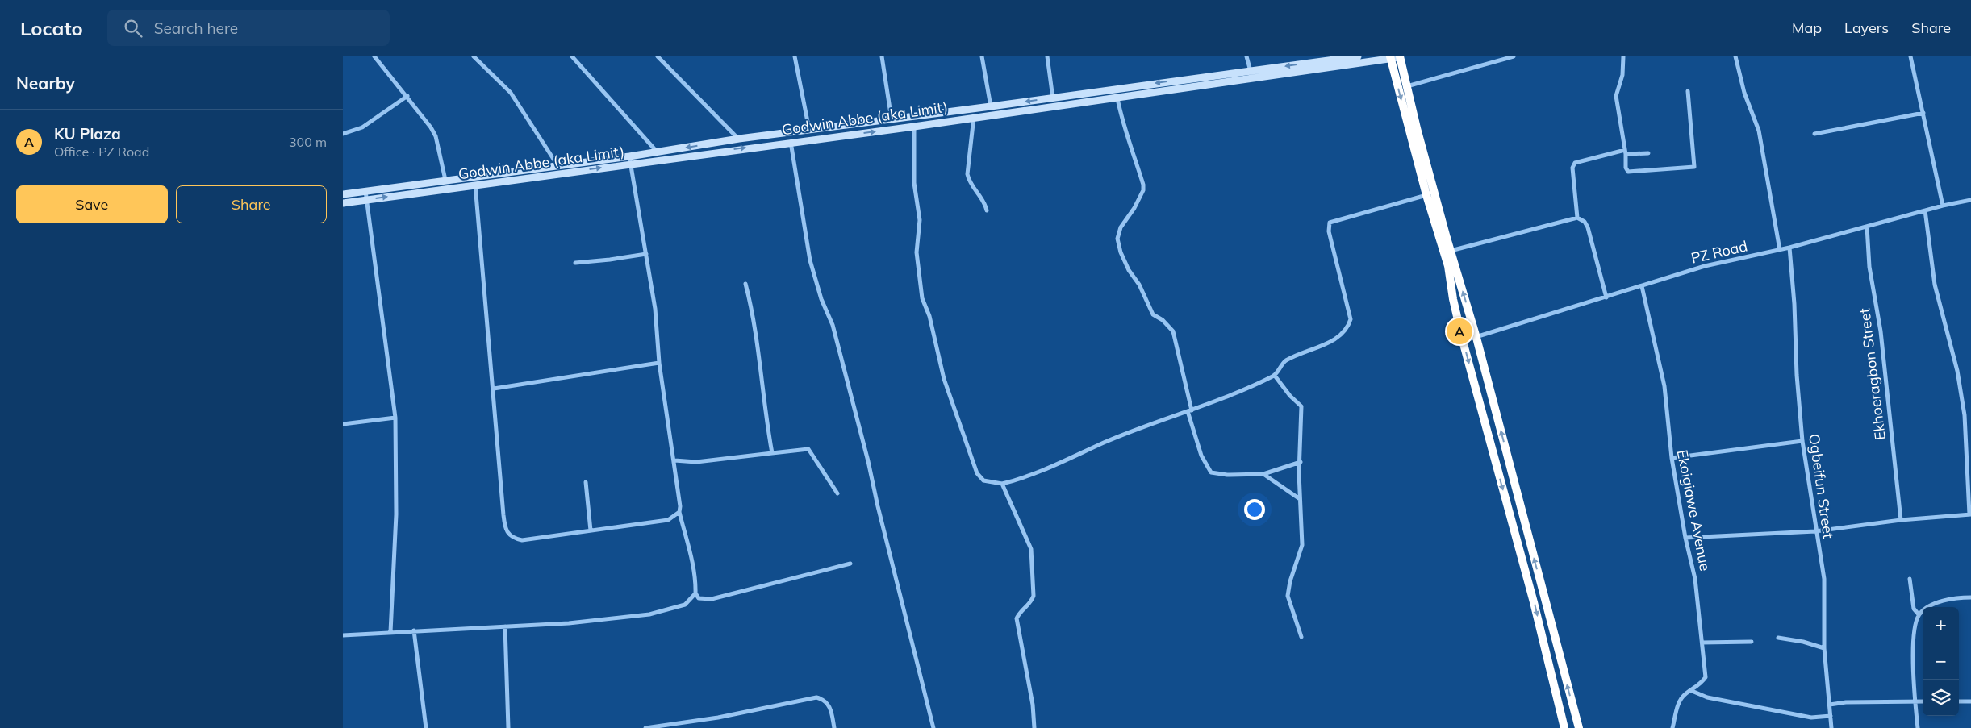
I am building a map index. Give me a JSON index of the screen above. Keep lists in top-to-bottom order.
{
  "streets": {
    "street": [
      "Godwin Abbe (aka Limit)",
      "PZ Road",
      "Ekhoeragbon Street",
      "Ogbeifun Street",
      "Ekoigiawe Avenue"
    ]
  },
  "crossings": [
    ["PZ Road", "Ekhoeragbon Street"],
    ["PZ Road", "Ogbeifun Street"],
    ["PZ Road", "Ekoigiawe Avenue"]
  ],
  "page": {
    "header": "Locato",
    "search": "Search here",
    "nav": ["Map", "Layers", "Share"],
    "heading": "Nearby",
    "list": [
      {
        "mark": "A",
        "name": "KU Plaza",
        "note": "Office · PZ Road",
        "value": "300 m"
      }
    ],
    "buttons": ["Save", "Share"],
    "pins": "A",
    "map_buttons": ["+", "−"]
  }
}
